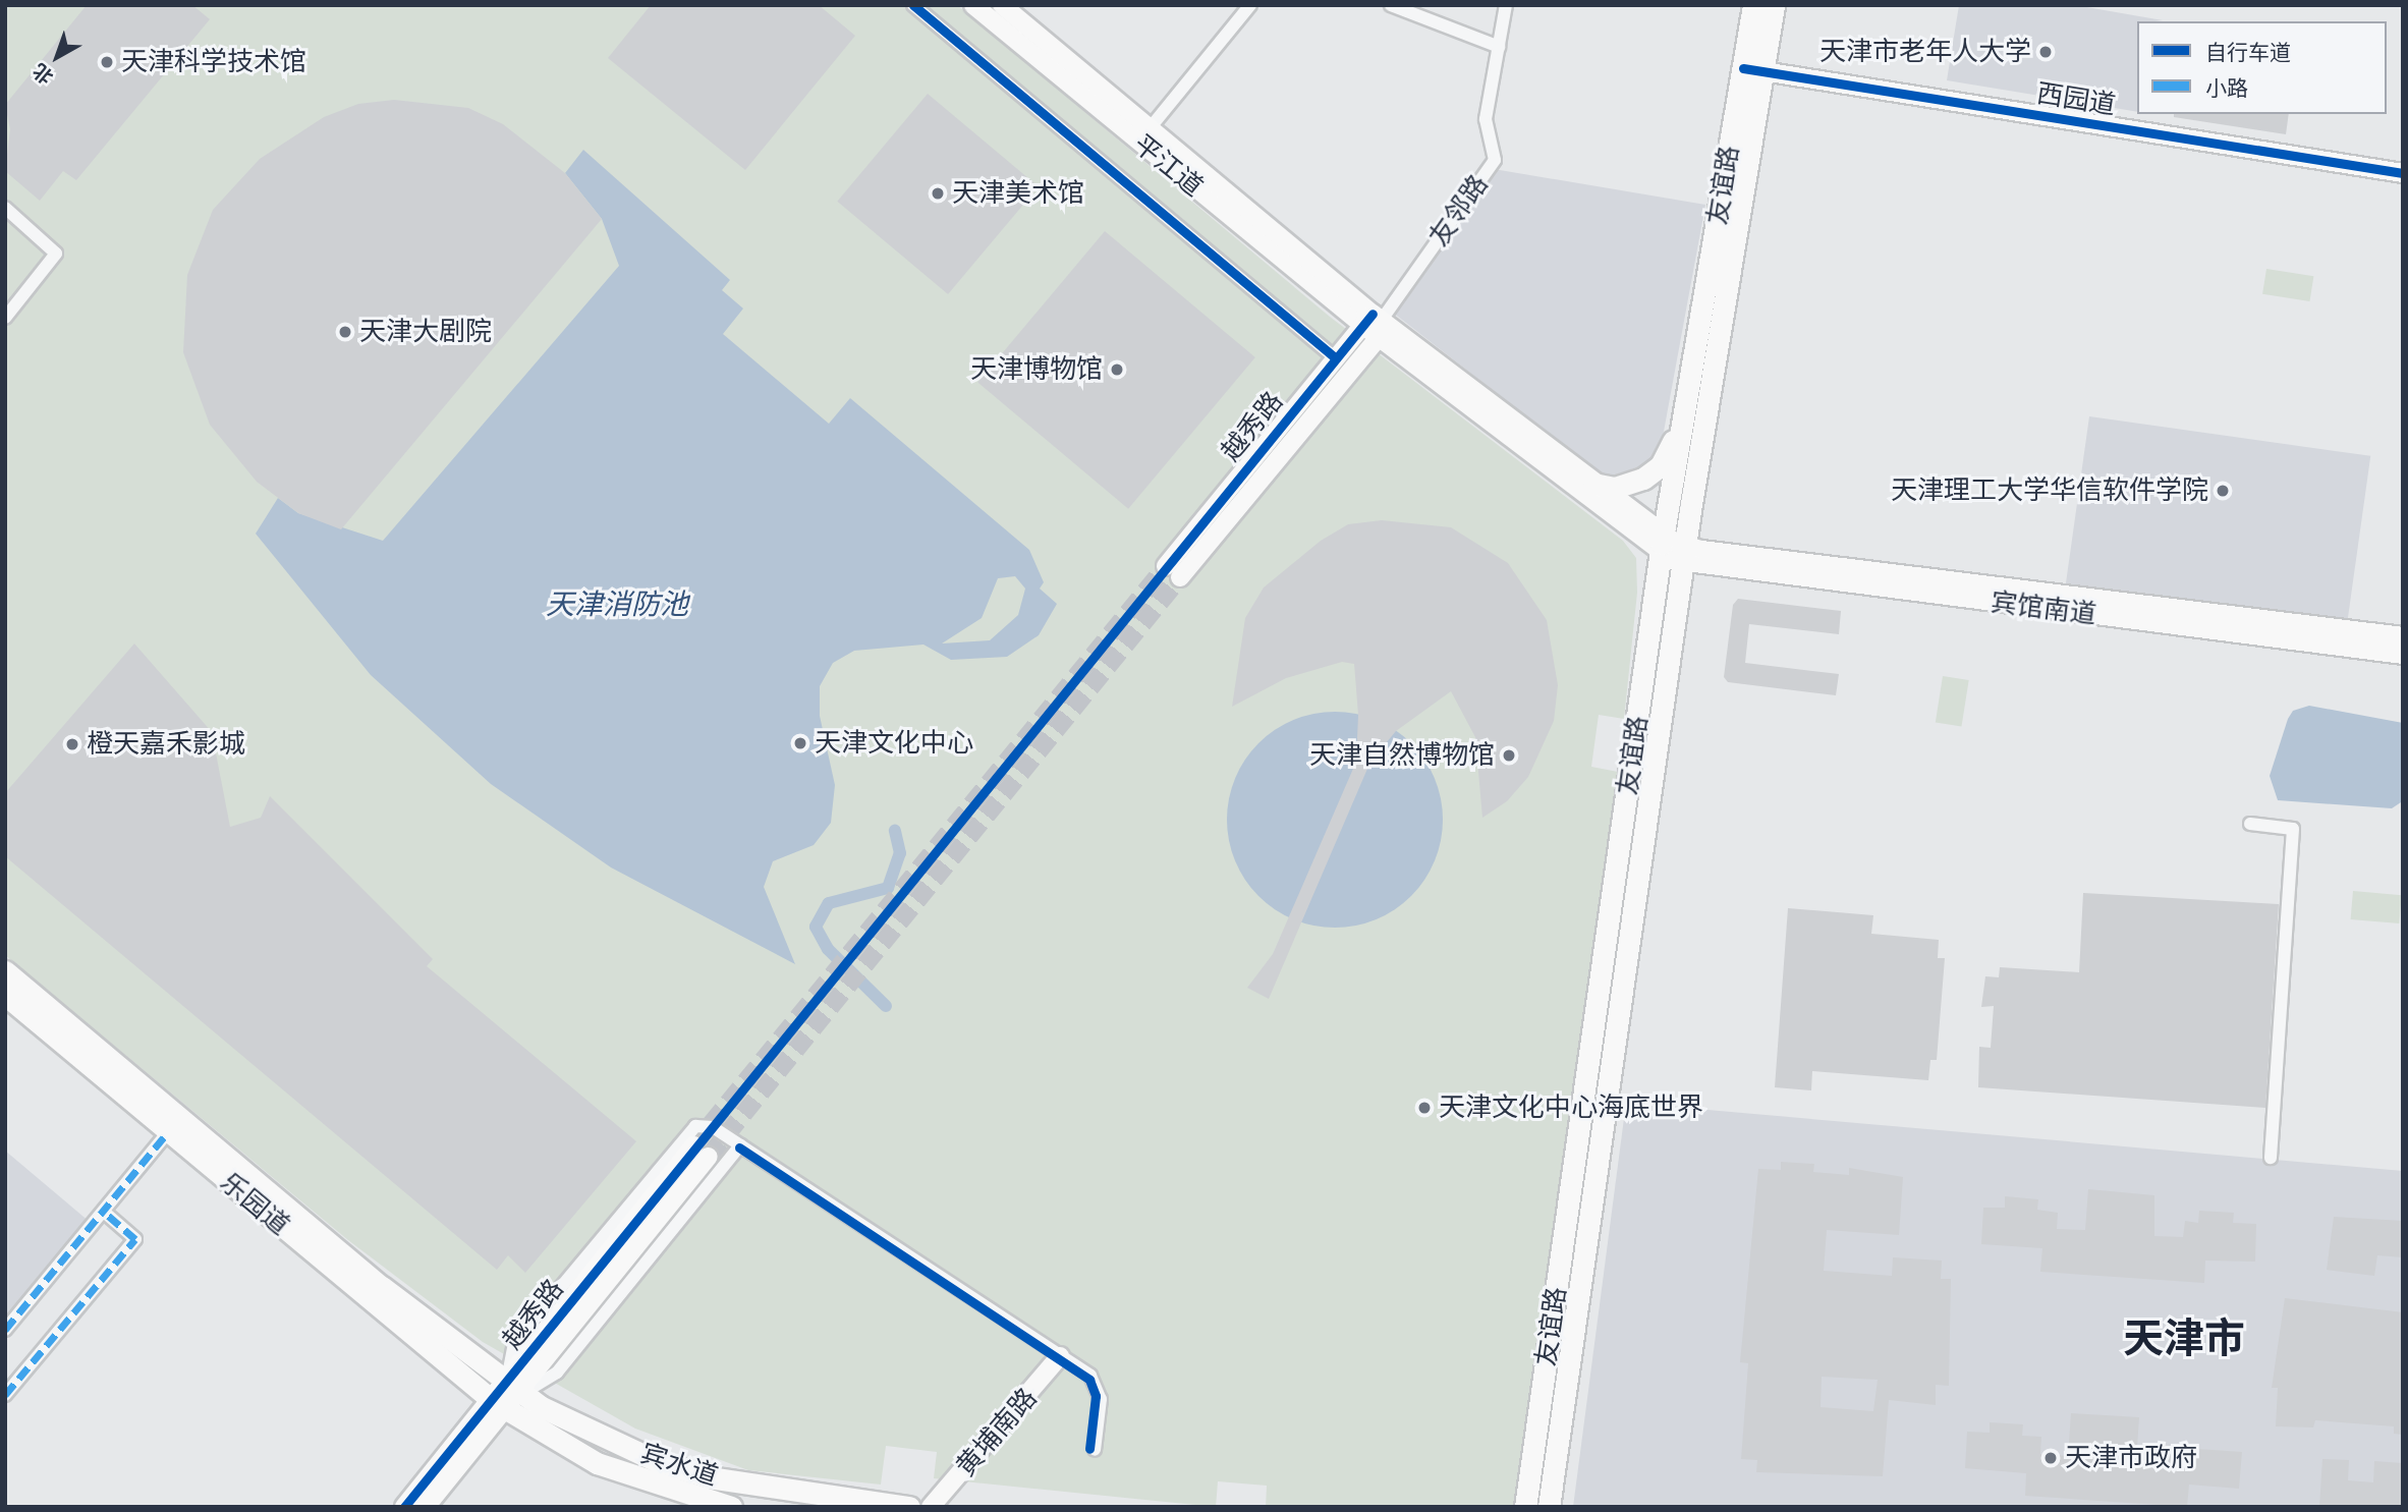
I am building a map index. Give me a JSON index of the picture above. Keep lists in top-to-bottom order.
{
  "streets": {
    "main road": [
      "西园道",
      "平江道",
      "友谊路",
      "越秀路",
      "宾馆南道",
      "乐园道",
      "黄埔南路",
      "宾水道"
    ],
    "street": ["友邻路"]
  },
  "crossings": [
    ["西园道", "友谊路"],
    ["平江道", "友邻路"],
    ["平江道", "越秀路"],
    ["友谊路", "宾馆南道"],
    ["友邻路", "越秀路"],
    ["越秀路", "乐园道"],
    ["越秀路", "宾水道"],
    ["乐园道", "宾水道"]
  ],
  "districts": ["天津市"],
  "water": ["天津消防池"],
  "places": [
    "天津市老年人大学",
    "天津科学技术馆",
    "天津美术馆",
    "天津大剧院",
    "天津博物馆",
    "天津理工大学华信软件学院",
    "天津文化中心",
    "橙天嘉禾影城",
    "天津自然博物馆",
    "天津文化中心海底世界",
    "天津市政府"
  ],
  "legend": ["自行车道", "小路"],
  "north": "bottom left"
}
